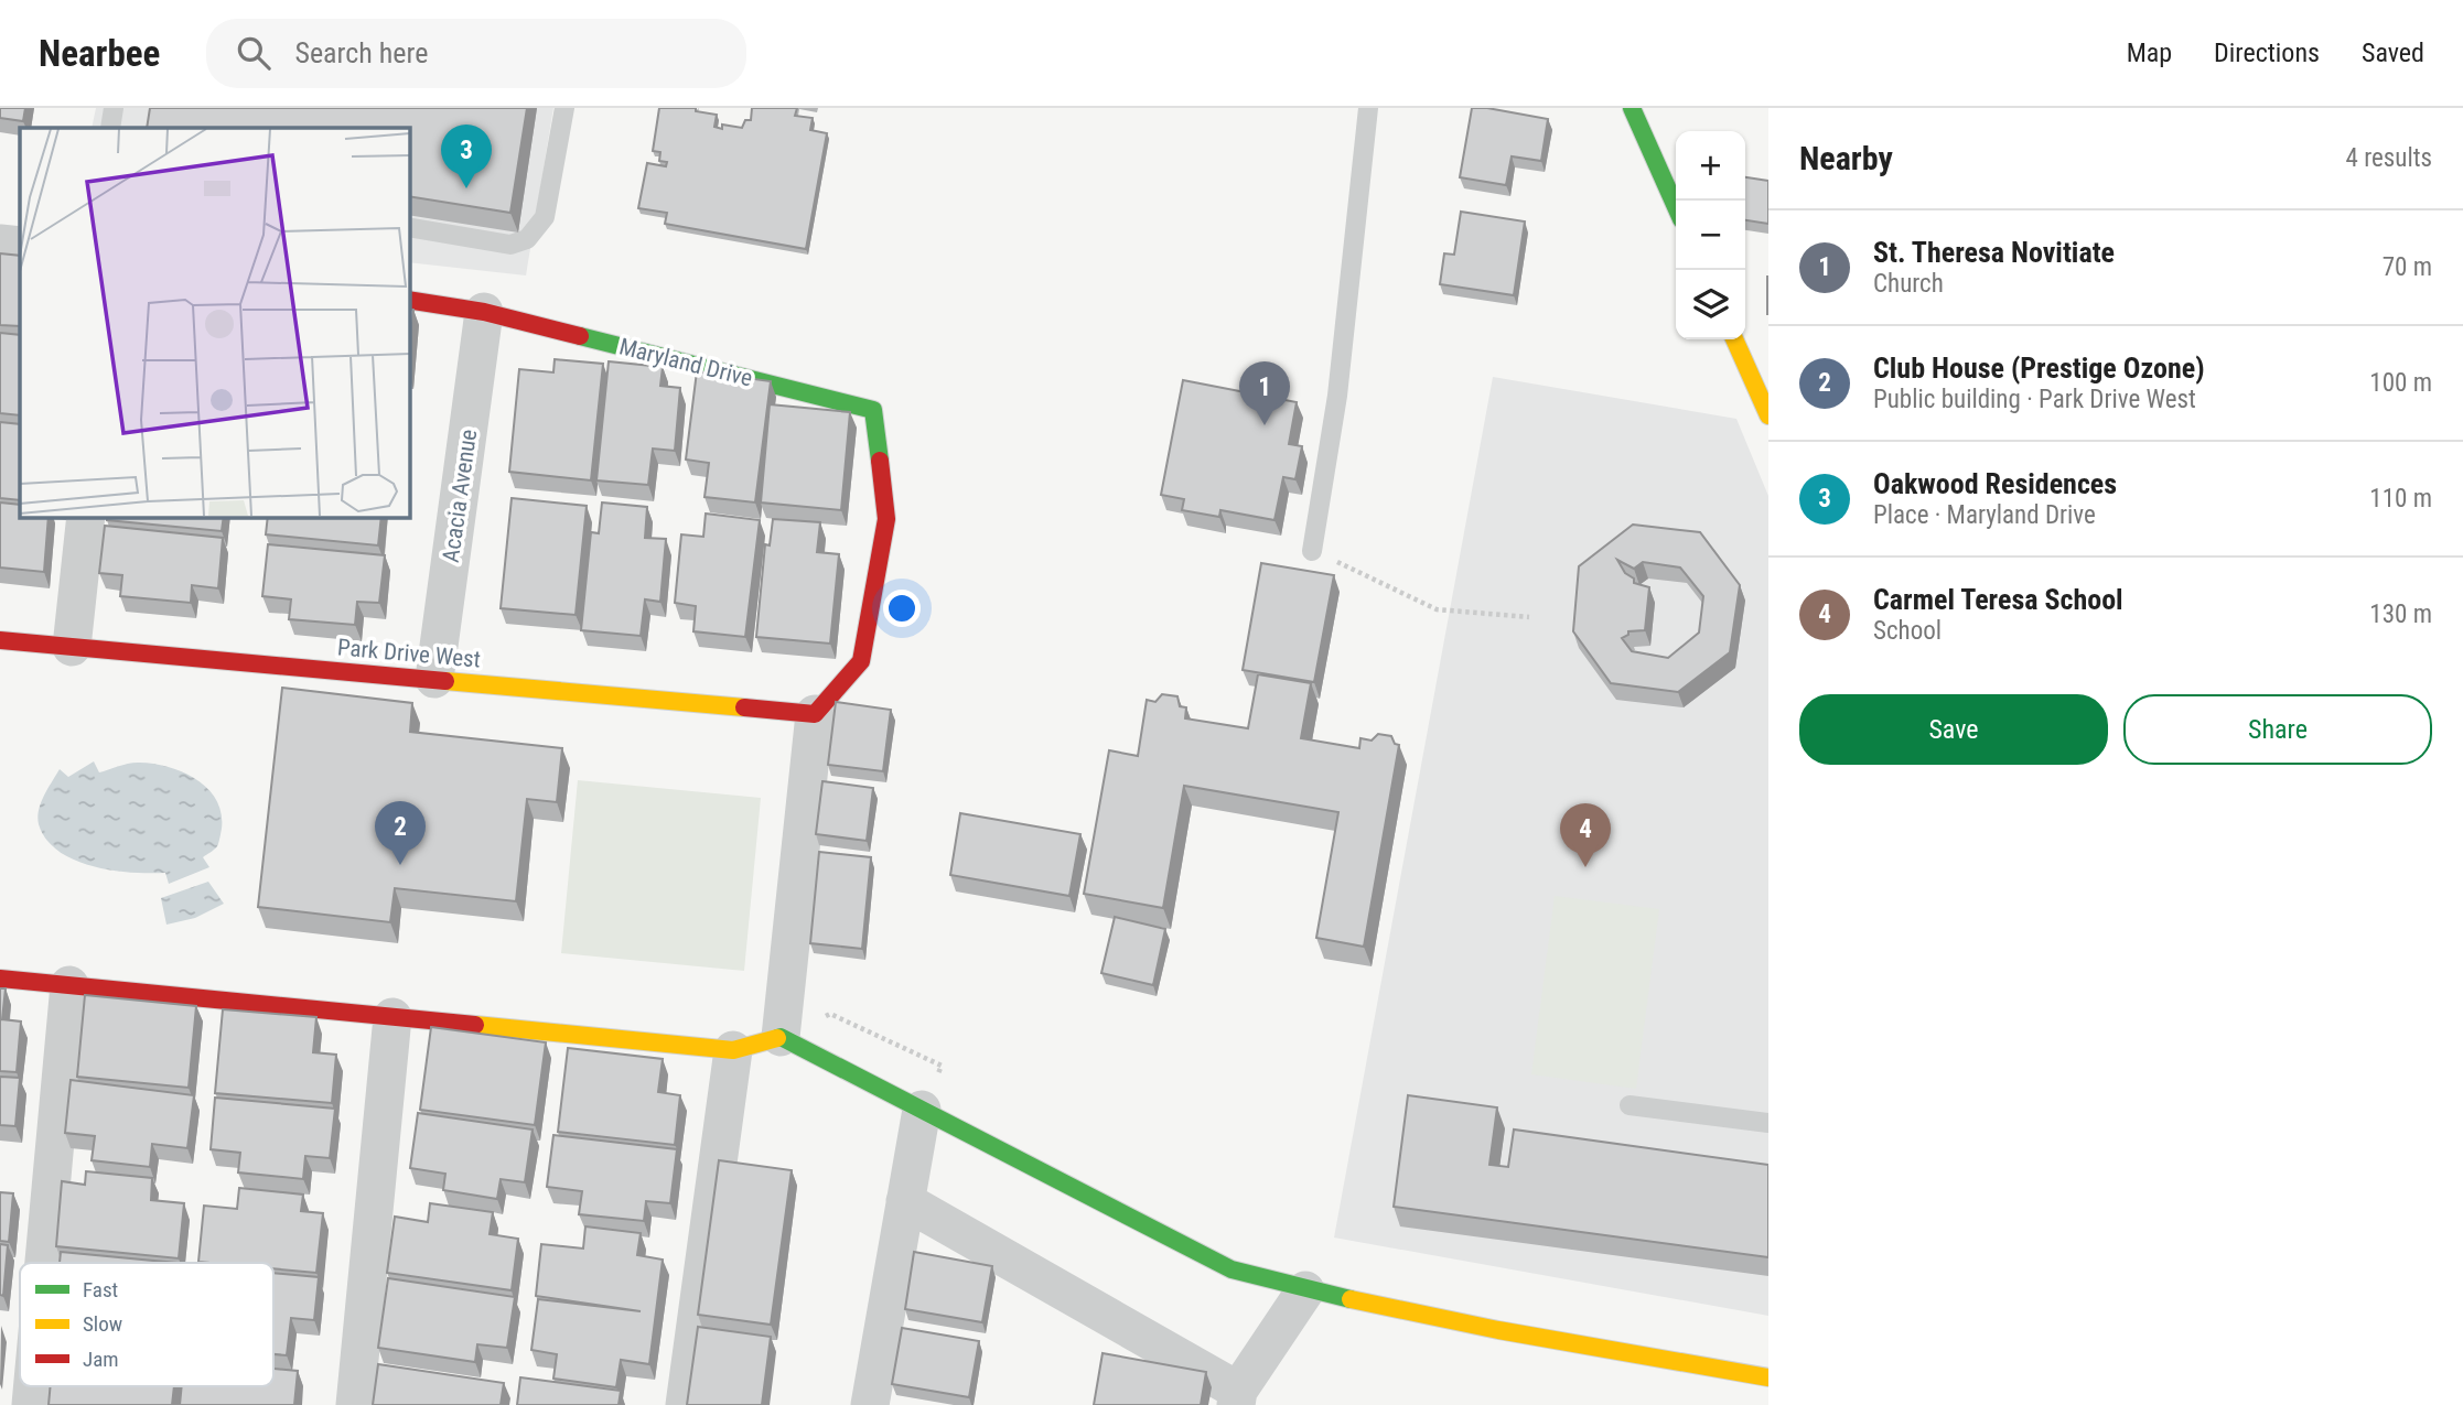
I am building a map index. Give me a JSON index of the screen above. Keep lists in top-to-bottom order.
{
  "streets": {
    "street": ["Maryland Drive", "Acacia Avenue", "Park Drive West"]
  },
  "crossings": [
    ["Maryland Drive", "Acacia Avenue"],
    ["Maryland Drive", "Park Drive West"],
    ["Acacia Avenue", "Park Drive West"]
  ],
  "legend": ["Fast", "Slow", "Jam"],
  "page": {
    "header": "Nearbee",
    "search": "Search here",
    "nav": ["Map", "Directions", "Saved"],
    "heading": ["Nearby", "4 results"],
    "pins": [
      "3",
      "1",
      "2",
      "4"
    ],
    "map_buttons": ["+", "−"],
    "list": [
      {
        "mark": "1",
        "name": "St. Theresa Novitiate",
        "note": "Church",
        "value": "70 m"
      },
      {
        "mark": "2",
        "name": "Club House (Prestige Ozone)",
        "note": "Public building · Park Drive West",
        "value": "100 m"
      },
      {
        "mark": "3",
        "name": "Oakwood Residences",
        "note": "Place · Maryland Drive",
        "value": "110 m"
      },
      {
        "mark": "4",
        "name": "Carmel Teresa School",
        "note": "School",
        "value": "130 m"
      }
    ],
    "buttons": ["Save", "Share"]
  }
}
